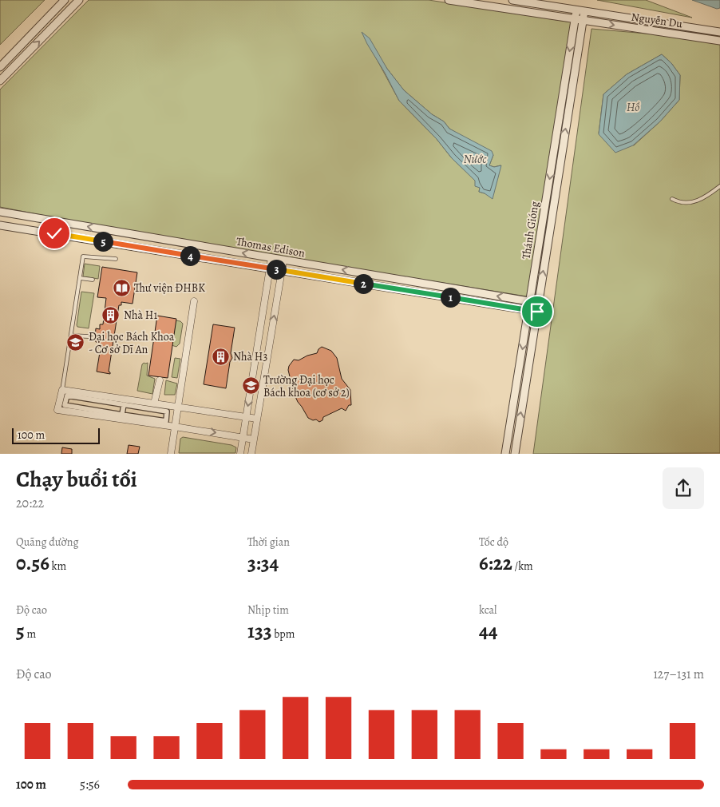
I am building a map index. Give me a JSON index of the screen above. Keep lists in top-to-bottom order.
{
  "streets": {
    "street": ["Nguyễn Du", "Thánh Gióng", "Thomas Edison"]
  },
  "crossings": [
    ["Nguyễn Du", "Thánh Gióng"],
    ["Thánh Gióng", "Thomas Edison"]
  ],
  "water": ["Hồ", "Nước"],
  "places": {
    "library": ["Thư viện ĐHBK"],
    "building": ["Nhà H1", "Nhà H3"],
    "school or university": ["Đại học Bách Khoa - Cơ sở Dĩ An", "Trường Đại học Bách khoa (cơ sở 2)"]
  },
  "scale_bar": "100 m",
  "page": {
    "pins": [
      "5",
      "4",
      "3",
      "2",
      "1"
    ],
    "scale": "100 m",
    "heading": ["Chạy buổi tối", "20:22"],
    "stats": [
      ["Quãng đường", "0.56 km"],
      ["Thời gian", "3:34"],
      ["Tốc độ", "6:22 /km"],
      ["Độ cao", "5 m"],
      ["Nhịp tim", "133 bpm"],
      ["kcal", "44"]
    ],
    "chart": ["Độ cao", "127–131 m"],
    "list": [
      {
        "name": "100 m",
        "note": "5:56"
      }
    ]
  }
}
